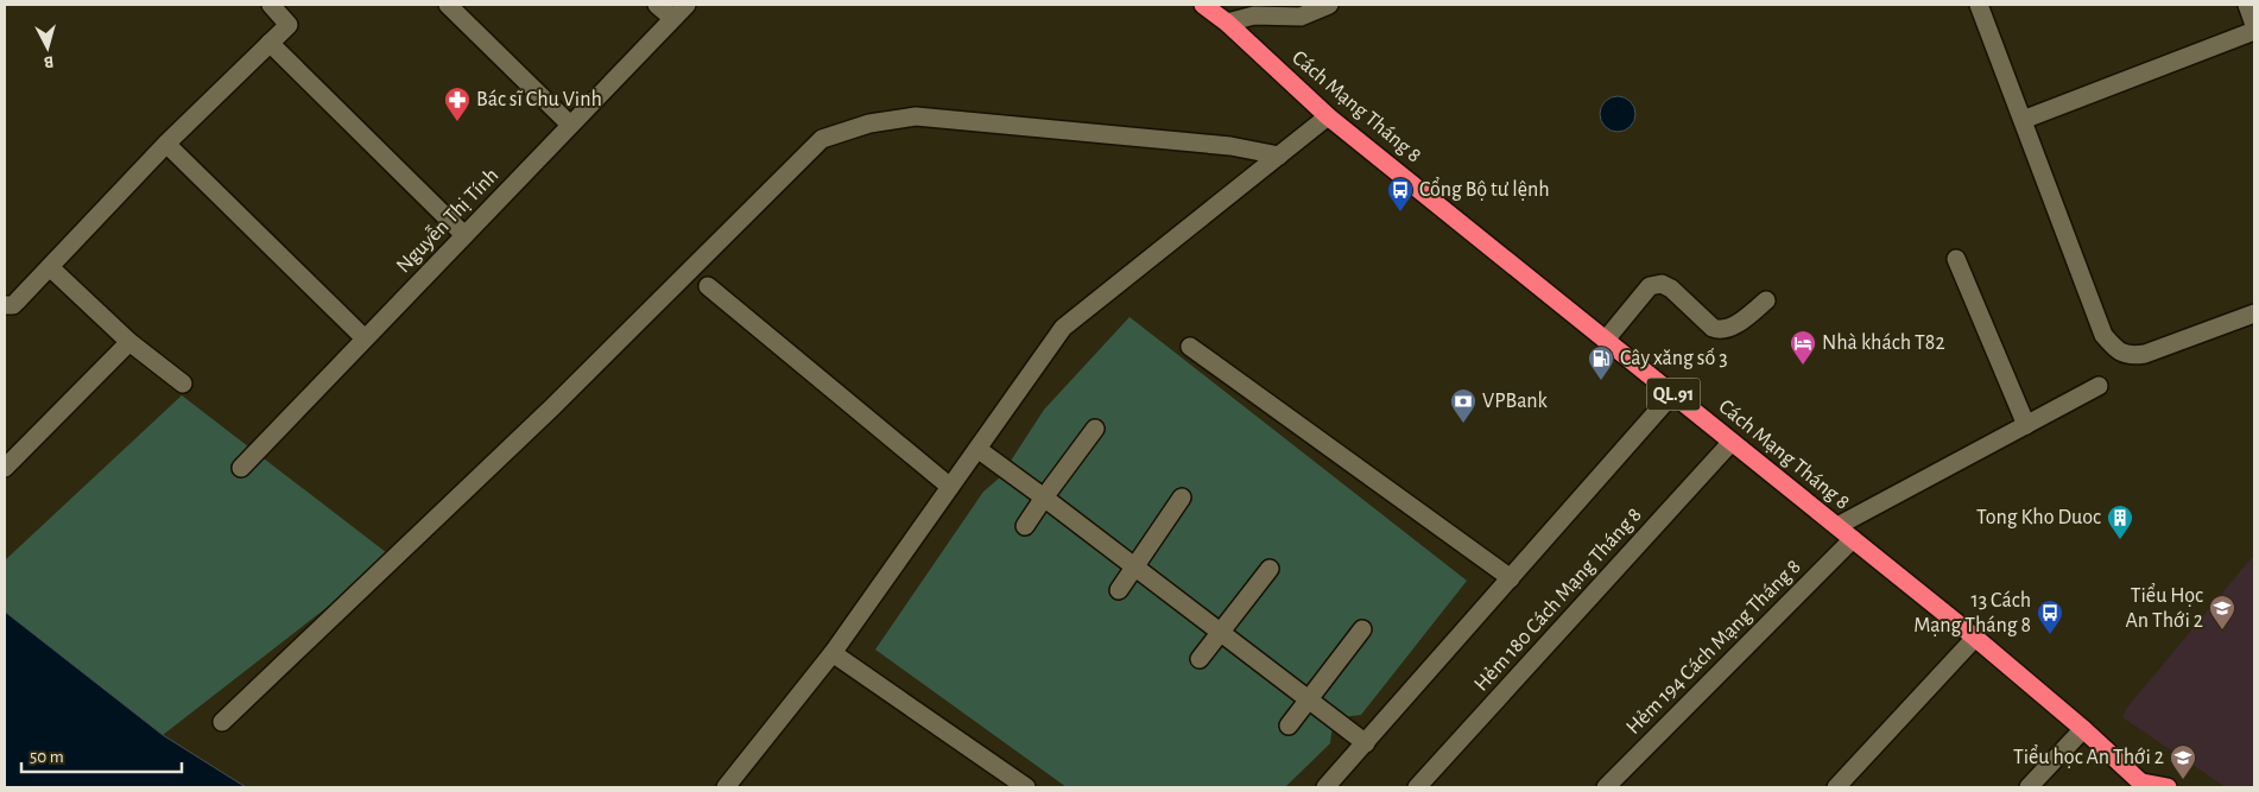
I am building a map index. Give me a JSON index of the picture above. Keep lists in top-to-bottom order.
{
  "streets": {
    "highway": ["Cách Mạng Tháng 8", "QL.91"],
    "street": ["Nguyễn Thị Tính", "Hẻm 180 Cách Mạng Tháng 8", "Hẻm 194 Cách Mạng Tháng 8"]
  },
  "crossings": [
    ["Cách Mạng Tháng 8", "Hẻm 180 Cách Mạng Tháng 8"],
    ["Cách Mạng Tháng 8", "Hẻm 194 Cách Mạng Tháng 8"]
  ],
  "places": {
    "pharmacy": ["Bác sĩ Chu Vinh"],
    "bus stop": ["Cổng Bộ tư lệnh", "13 Cách Mạng Tháng 8"],
    "hotel": ["Nhà khách T82"],
    "fuel station": ["Cây xăng số 3"],
    "bank": ["VPBank"],
    "building": ["Tong Kho Duoc"],
    "school or university": ["Tiểu Học An Thới 2", "Tiểu học An Thới 2"]
  },
  "scale_bar": "50 m",
  "north": "bottom"
}
